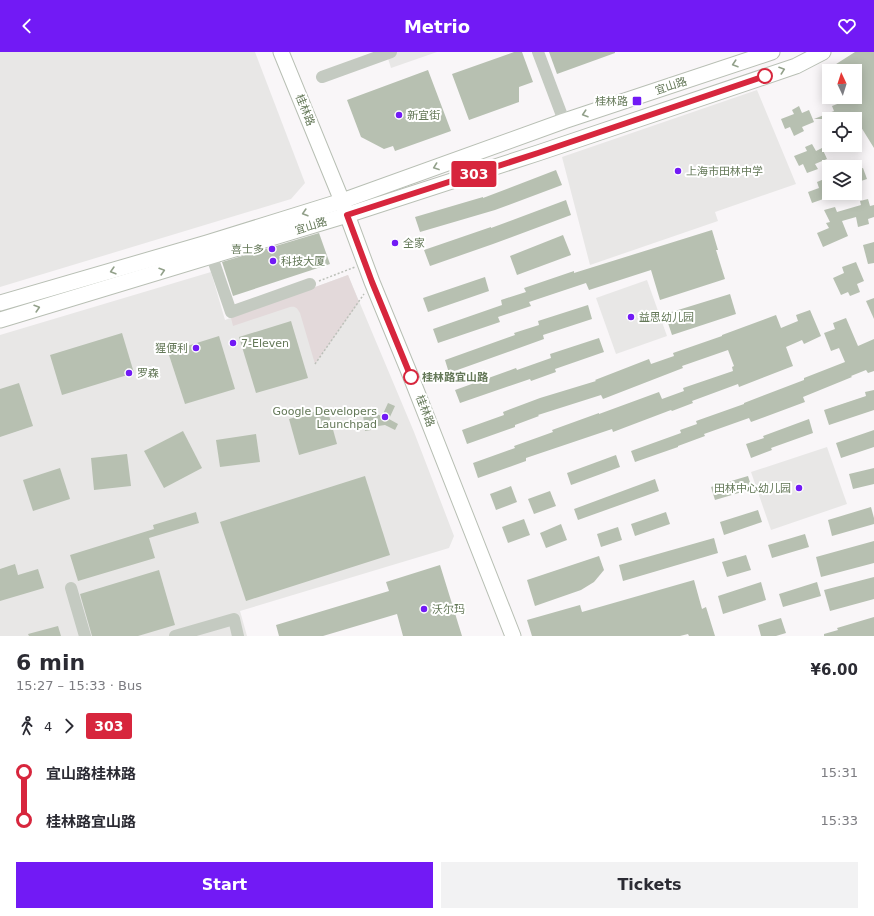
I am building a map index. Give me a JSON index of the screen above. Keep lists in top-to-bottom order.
{
  "streets": {
    "main road": ["宜山路", "桂林路"]
  },
  "crossings": [
    ["宜山路", "桂林路"]
  ],
  "places": {
    "transit": ["桂林路"],
    "other": [
      "新宜街",
      "上海市田林中学",
      "全家",
      "喜士多",
      "科技大厦",
      "益思幼儿园",
      "7-Eleven",
      "猩便利",
      "罗森",
      "桂林路宜山路",
      "Google Developers Launchpad",
      "田林中心幼儿园",
      "沃尔玛"
    ]
  },
  "lines": ["bus line 303"],
  "north": "top",
  "page": {
    "header": "Metrio",
    "on_map": "303",
    "heading": ["6 min", "15:27 – 15:33 · Bus", "¥6.00"],
    "legs": ["4", "303"],
    "list": [
      {
        "name": "宜山路桂林路",
        "value": "15:31"
      },
      {
        "name": "桂林路宜山路",
        "value": "15:33"
      }
    ],
    "buttons": ["Start", "Tickets"]
  }
}
